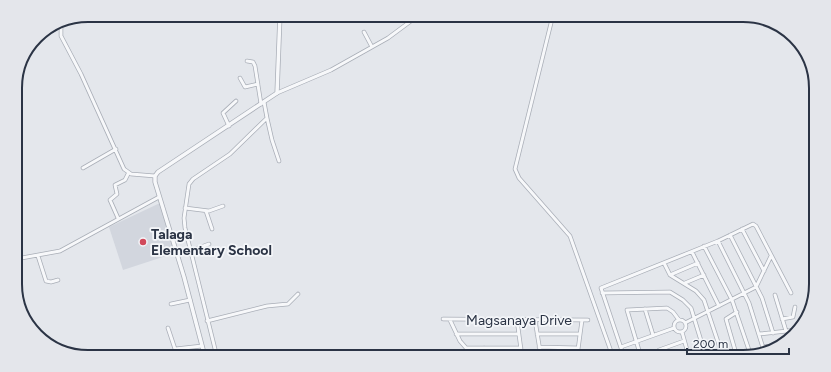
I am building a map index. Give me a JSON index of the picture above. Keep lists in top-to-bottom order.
{
  "streets": {
    "street": ["Magsanaya Drive"]
  },
  "places": ["Talaga Elementary School"],
  "scale_bar": "200 m"
}
